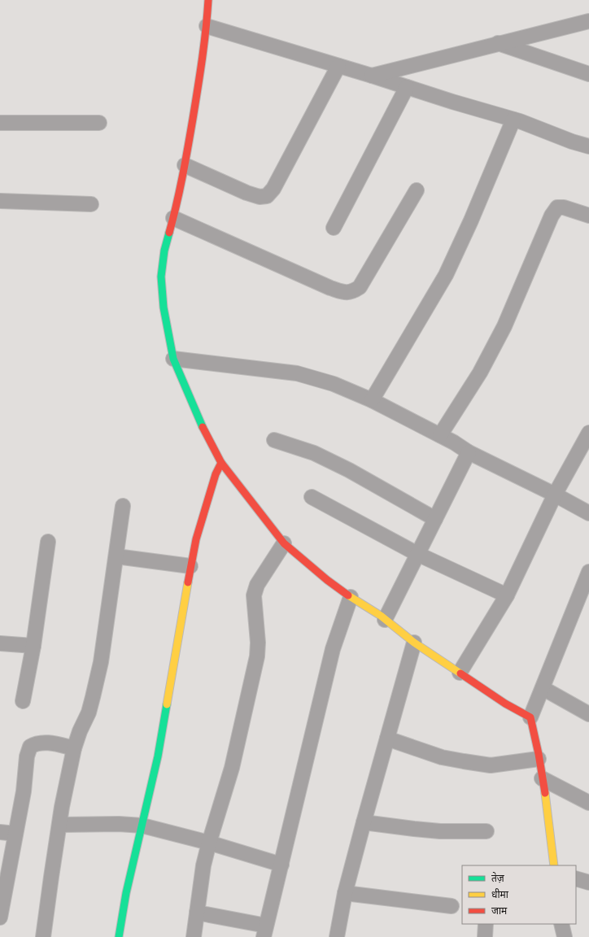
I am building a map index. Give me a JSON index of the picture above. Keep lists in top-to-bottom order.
{
  "legend": ["तेज़", "धीमा", "जाम"]
}
